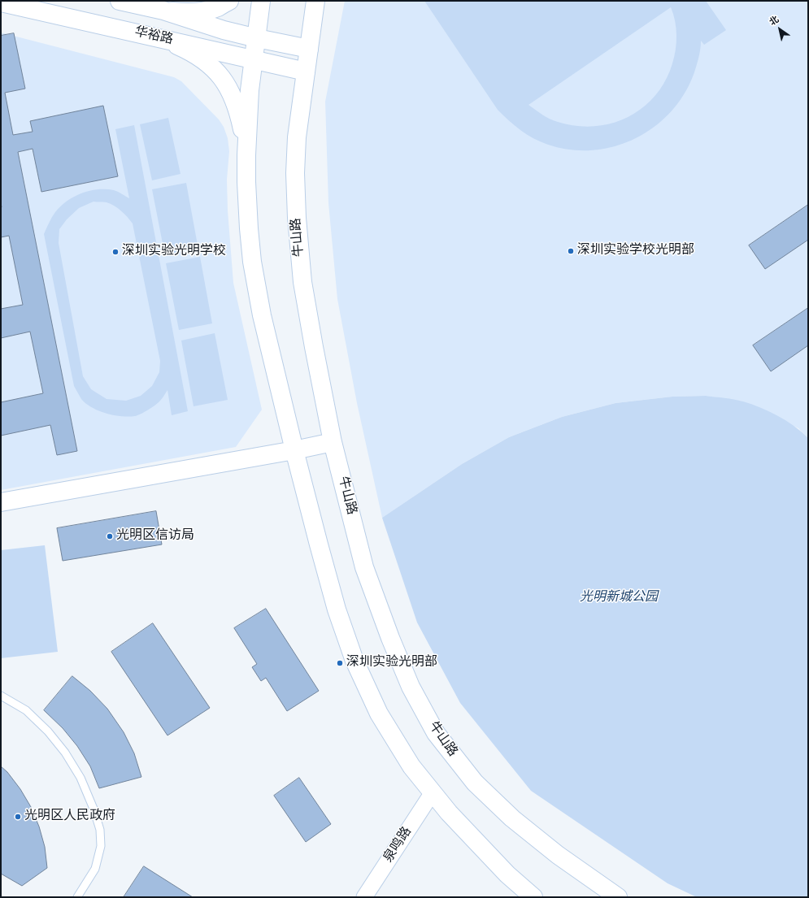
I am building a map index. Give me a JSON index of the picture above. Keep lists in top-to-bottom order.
{
  "streets": {
    "street": ["华裕路", "牛山路", "泉鸣路"]
  },
  "crossings": [
    ["华裕路", "牛山路"]
  ],
  "parks": ["光明新城公园"],
  "places": [
    "深圳实验学校光明部",
    "深圳实验光明学校",
    "光明区信访局",
    "深圳实验光明部",
    "光明区人民政府"
  ],
  "north": "top left"
}
